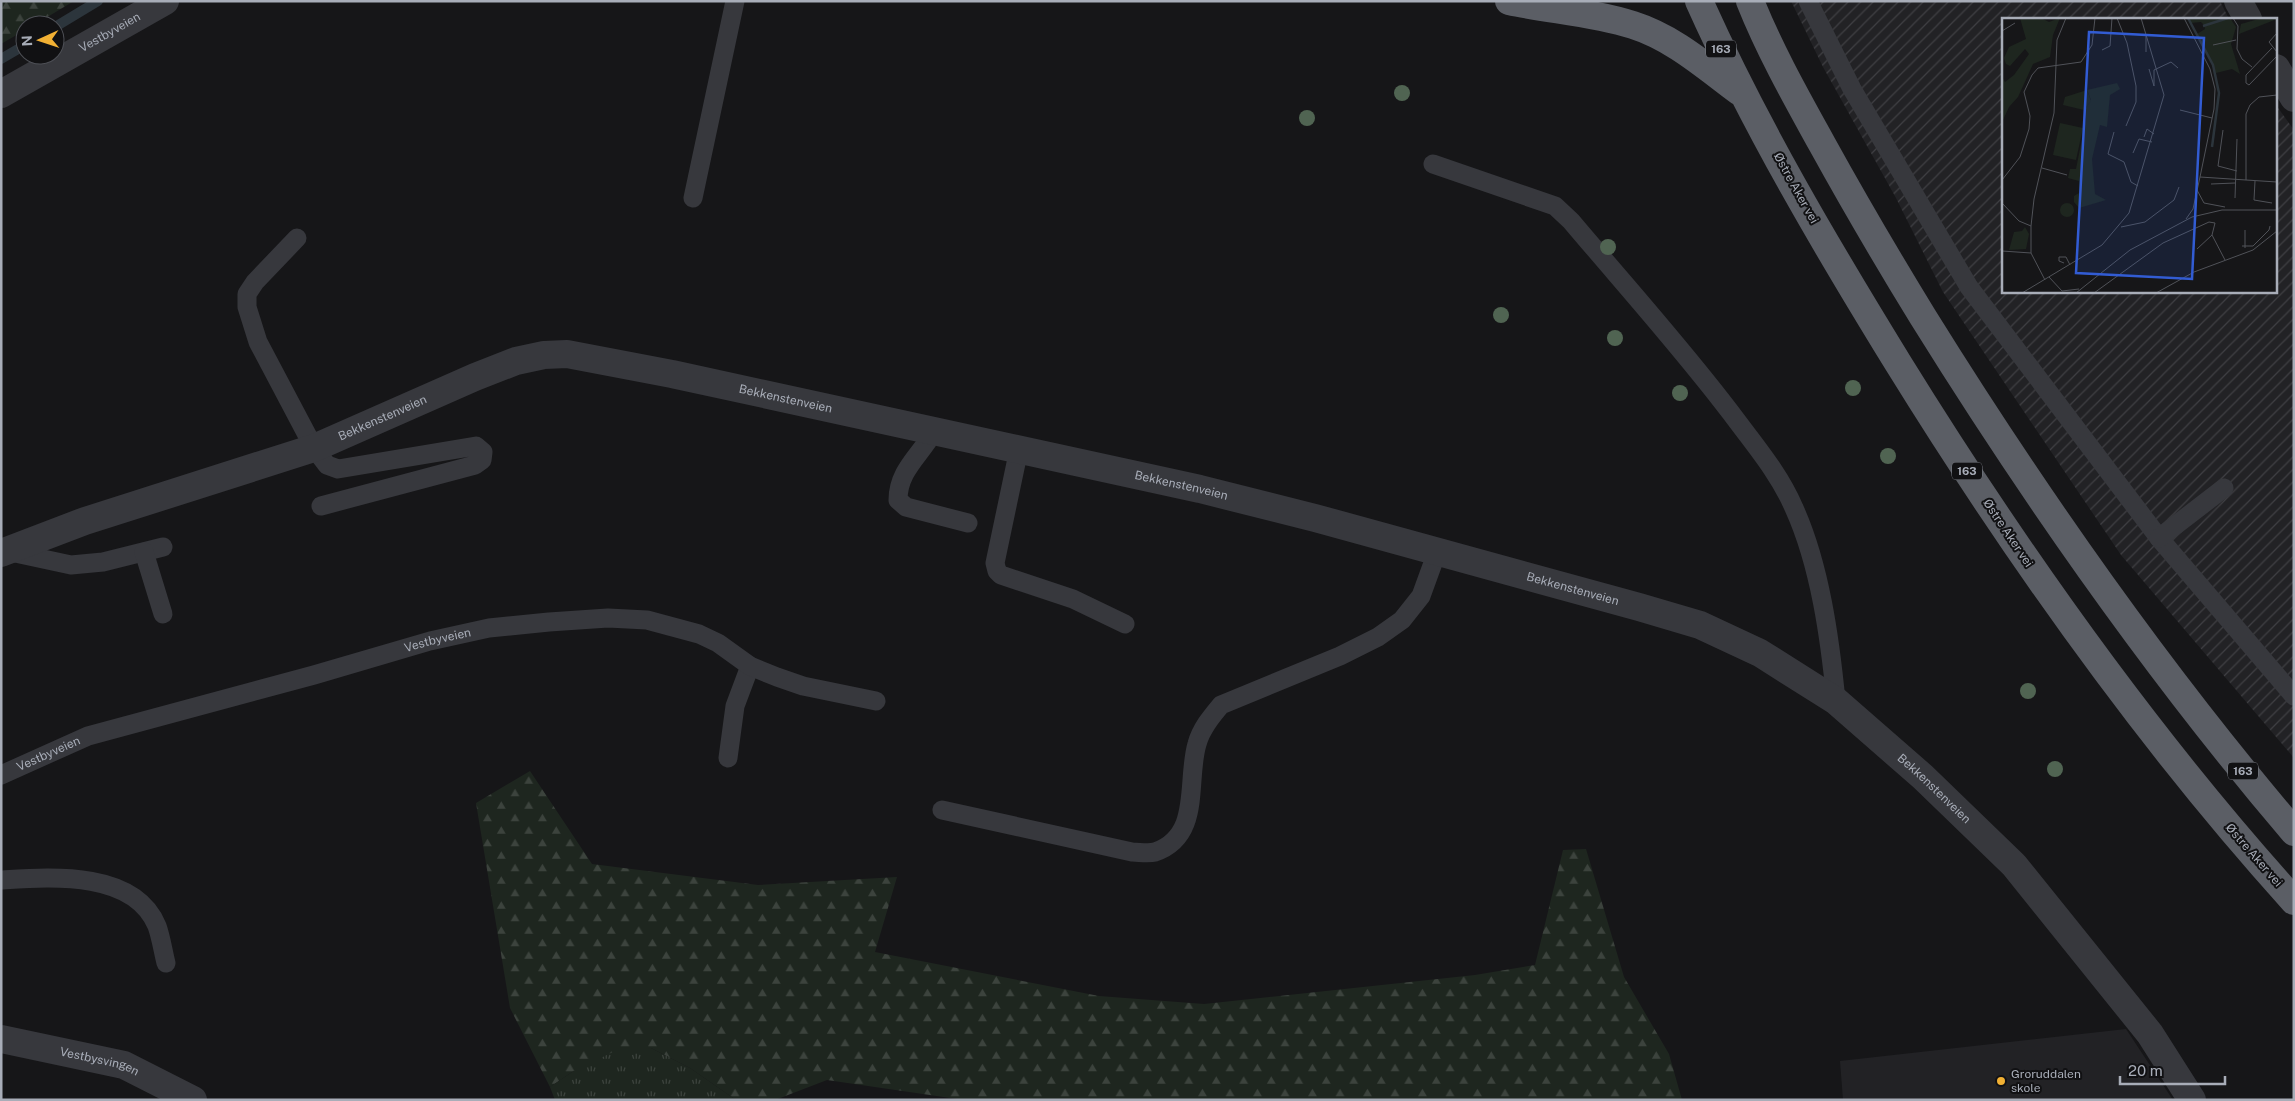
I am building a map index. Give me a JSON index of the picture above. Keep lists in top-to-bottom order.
{
  "streets": {
    "highway": ["163", "Østre Aker vei"],
    "street": ["Vestbyveien", "Bekkenstenveien", "Vestbysvingen"]
  },
  "places": ["Groruddalen skole"],
  "scale_bar": "20 m",
  "north": "left"
}
